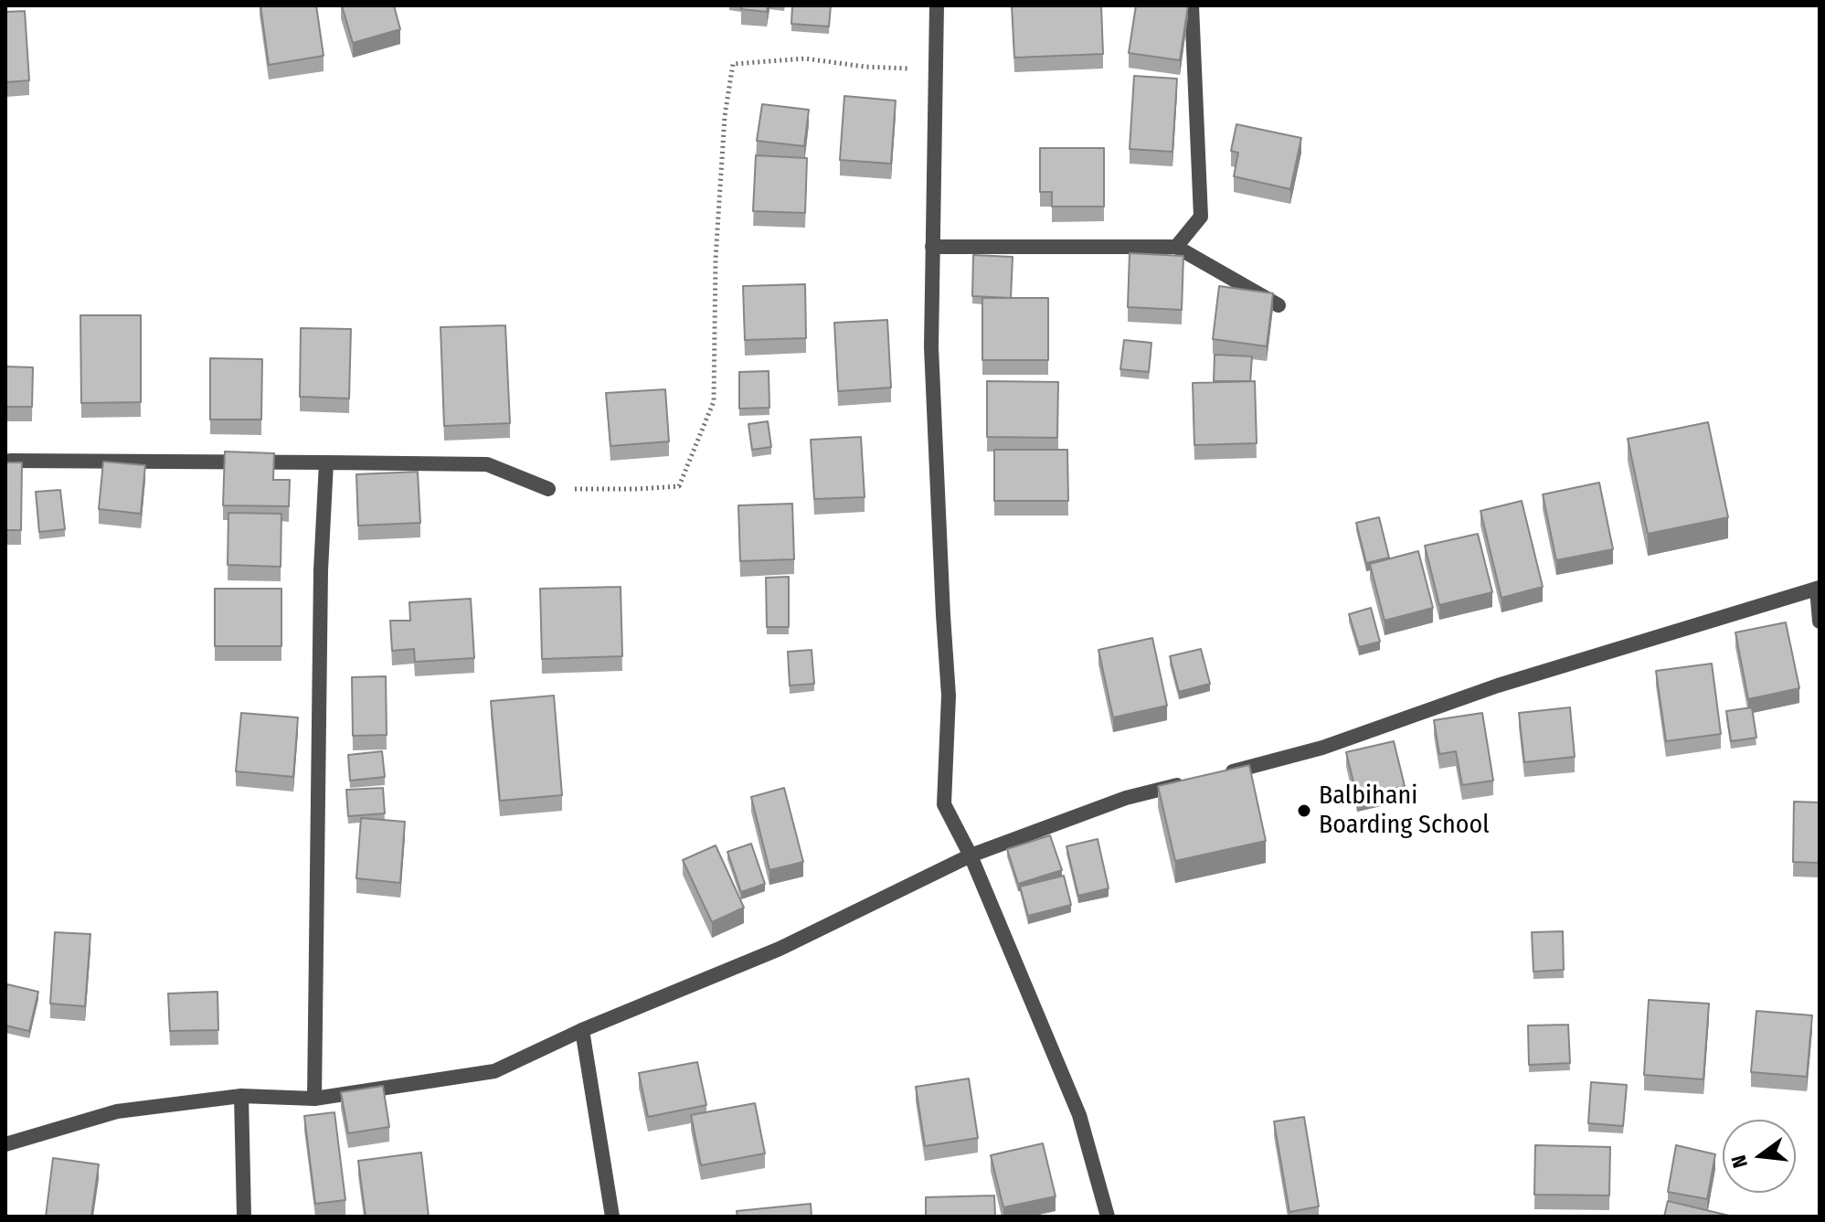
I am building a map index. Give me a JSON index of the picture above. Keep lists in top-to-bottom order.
{
  "places": ["Balbihani Boarding School"],
  "north": "left"
}
